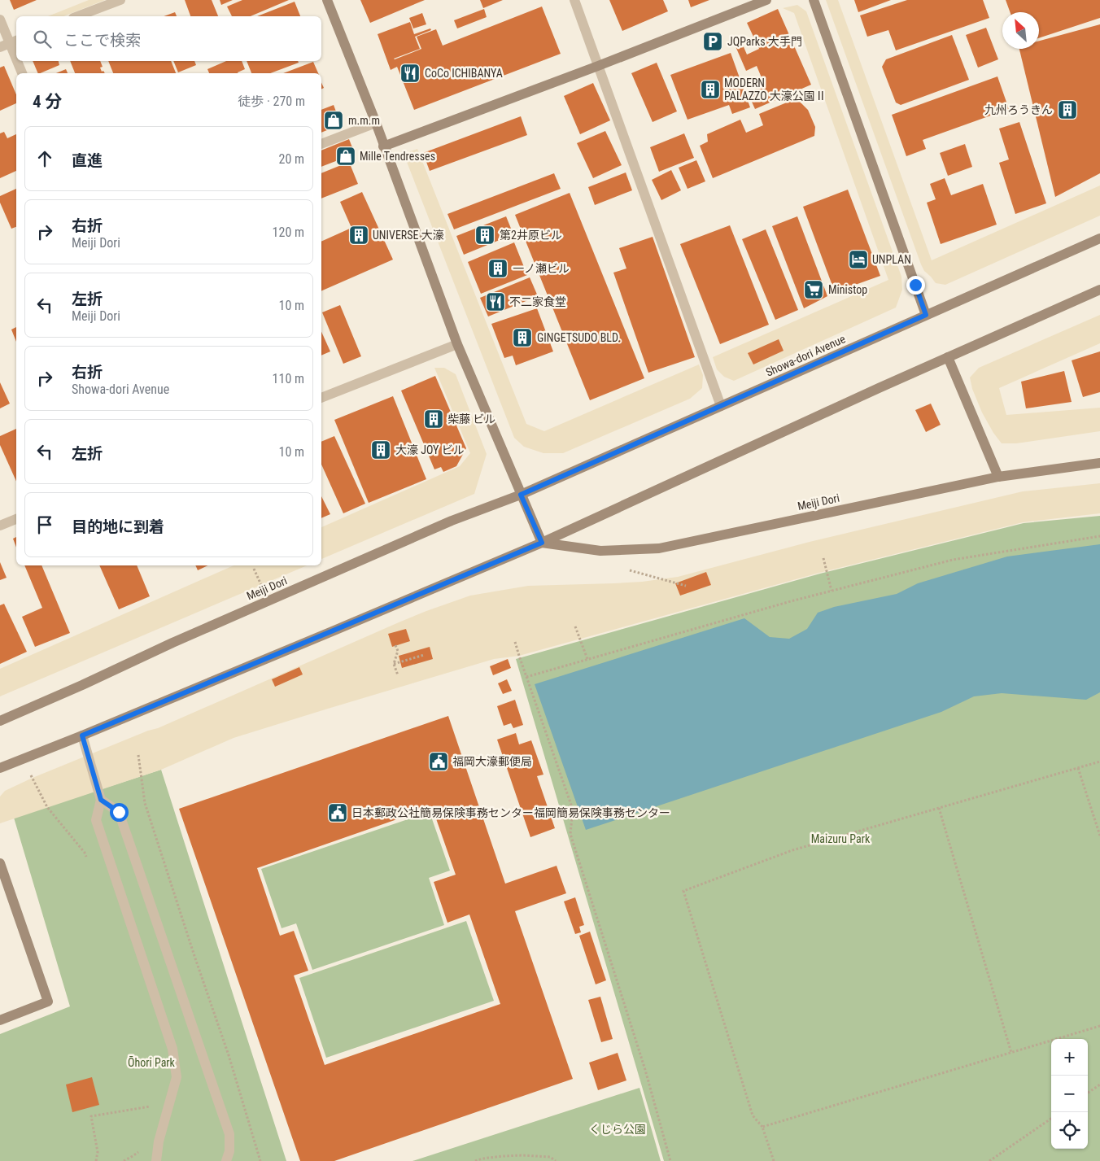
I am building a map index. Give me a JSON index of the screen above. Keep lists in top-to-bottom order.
{
  "streets": {
    "street": ["Showa-dori Avenue", "Meiji Dori"]
  },
  "crossings": [
    ["Showa-dori Avenue", "Meiji Dori"]
  ],
  "parks": ["Maizuru Park", "Ōhori Park", "くじら公園"],
  "places": {
    "parking": ["JQParks 大手門"],
    "restaurant": ["CoCo ICHIBANYA", "不二家食堂"],
    "building": [
      "MODERN PALAZZO 大濠公園Ⅱ",
      "九州ろうきん",
      "UNIVERSE 大濠",
      "第2井原ビル",
      "一ノ瀬ビル",
      "GINGETSUDO BLD.",
      "柴藤 ビル",
      "大濠 JOY ビル"
    ],
    "shop": ["m.m.m", "Mille Tendresses"],
    "hotel": ["UNPLAN"],
    "supermarket": ["Ministop"],
    "public building": ["福岡大濠郵便局", "日本郵政公社簡易保険事務センター福岡簡易保険事務センター"]
  },
  "north": "top left",
  "page": {
    "search": "ここで検索",
    "heading": ["4 分", "徒歩 · 270 m"],
    "list": [
      ["直進", "20 m"],
      ["右折", "Meiji Dori", "120 m"],
      ["左折", "Meiji Dori", "10 m"],
      ["右折", "Showa-dori Avenue", "110 m"],
      ["左折", "10 m"],
      "目的地に到着"
    ],
    "map_buttons": ["+", "−"]
  }
}
